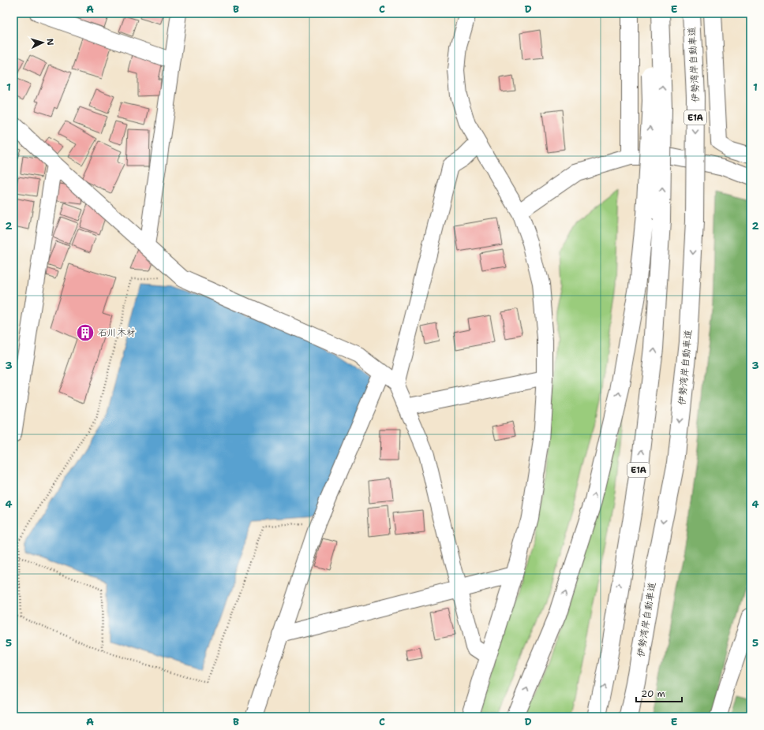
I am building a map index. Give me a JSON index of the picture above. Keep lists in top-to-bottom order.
{
  "streets": {
    "highway": ["伊勢湾岸自動車道", "E1A"]
  },
  "places": {
    "building": ["石川木材"]
  },
  "scale_bar": "20 m",
  "north": "right",
  "grid": {
    "columns": [
      "A",
      "B",
      "C",
      "D",
      "E"
    ],
    "rows": [
      "1",
      "2",
      "3",
      "4",
      "5"
    ]
  }
}
